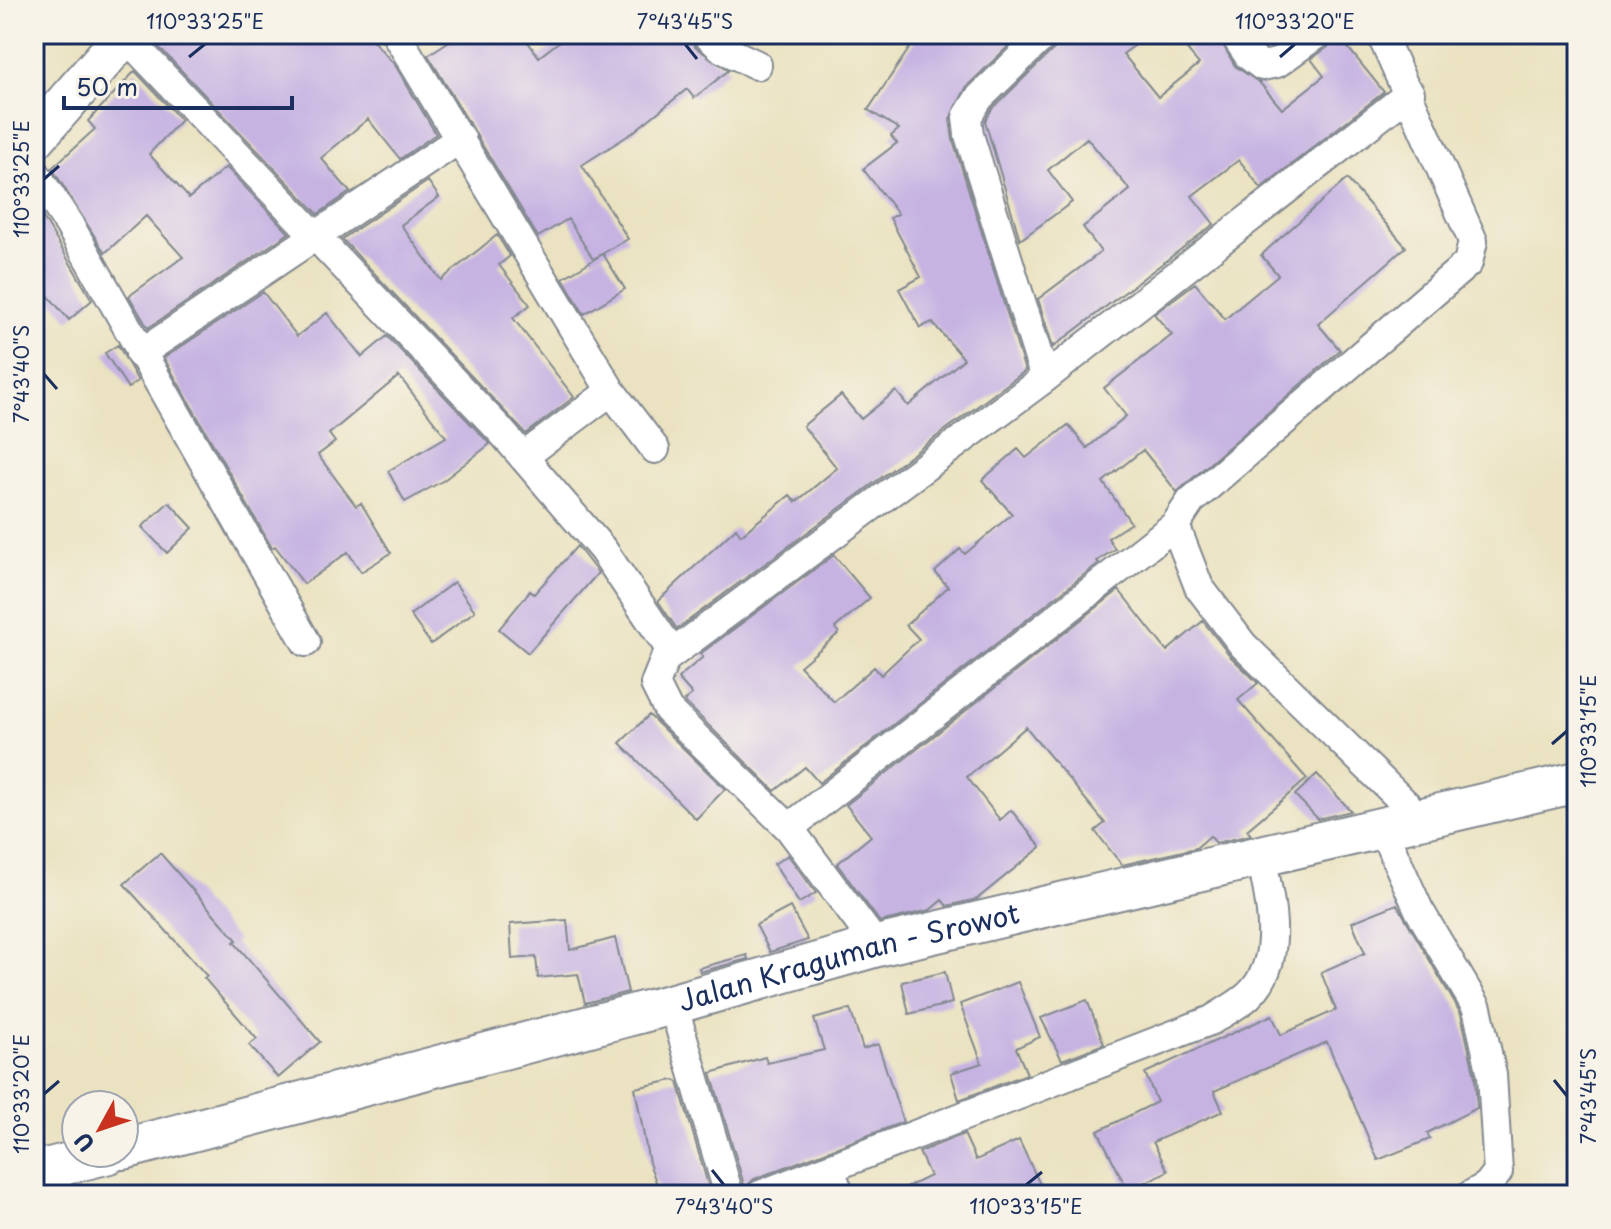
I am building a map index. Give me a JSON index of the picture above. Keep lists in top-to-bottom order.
{
  "streets": {
    "street": ["Jalan Kraguman - Srowot"]
  },
  "scale_bar": "50 m",
  "north": "bottom left",
  "coordinates": [
    "110°33'25\"E",
    "7°43'45\"S",
    "110°33'20\"E",
    "7°43'40\"S",
    "110°33'15\"E"
  ]
}
